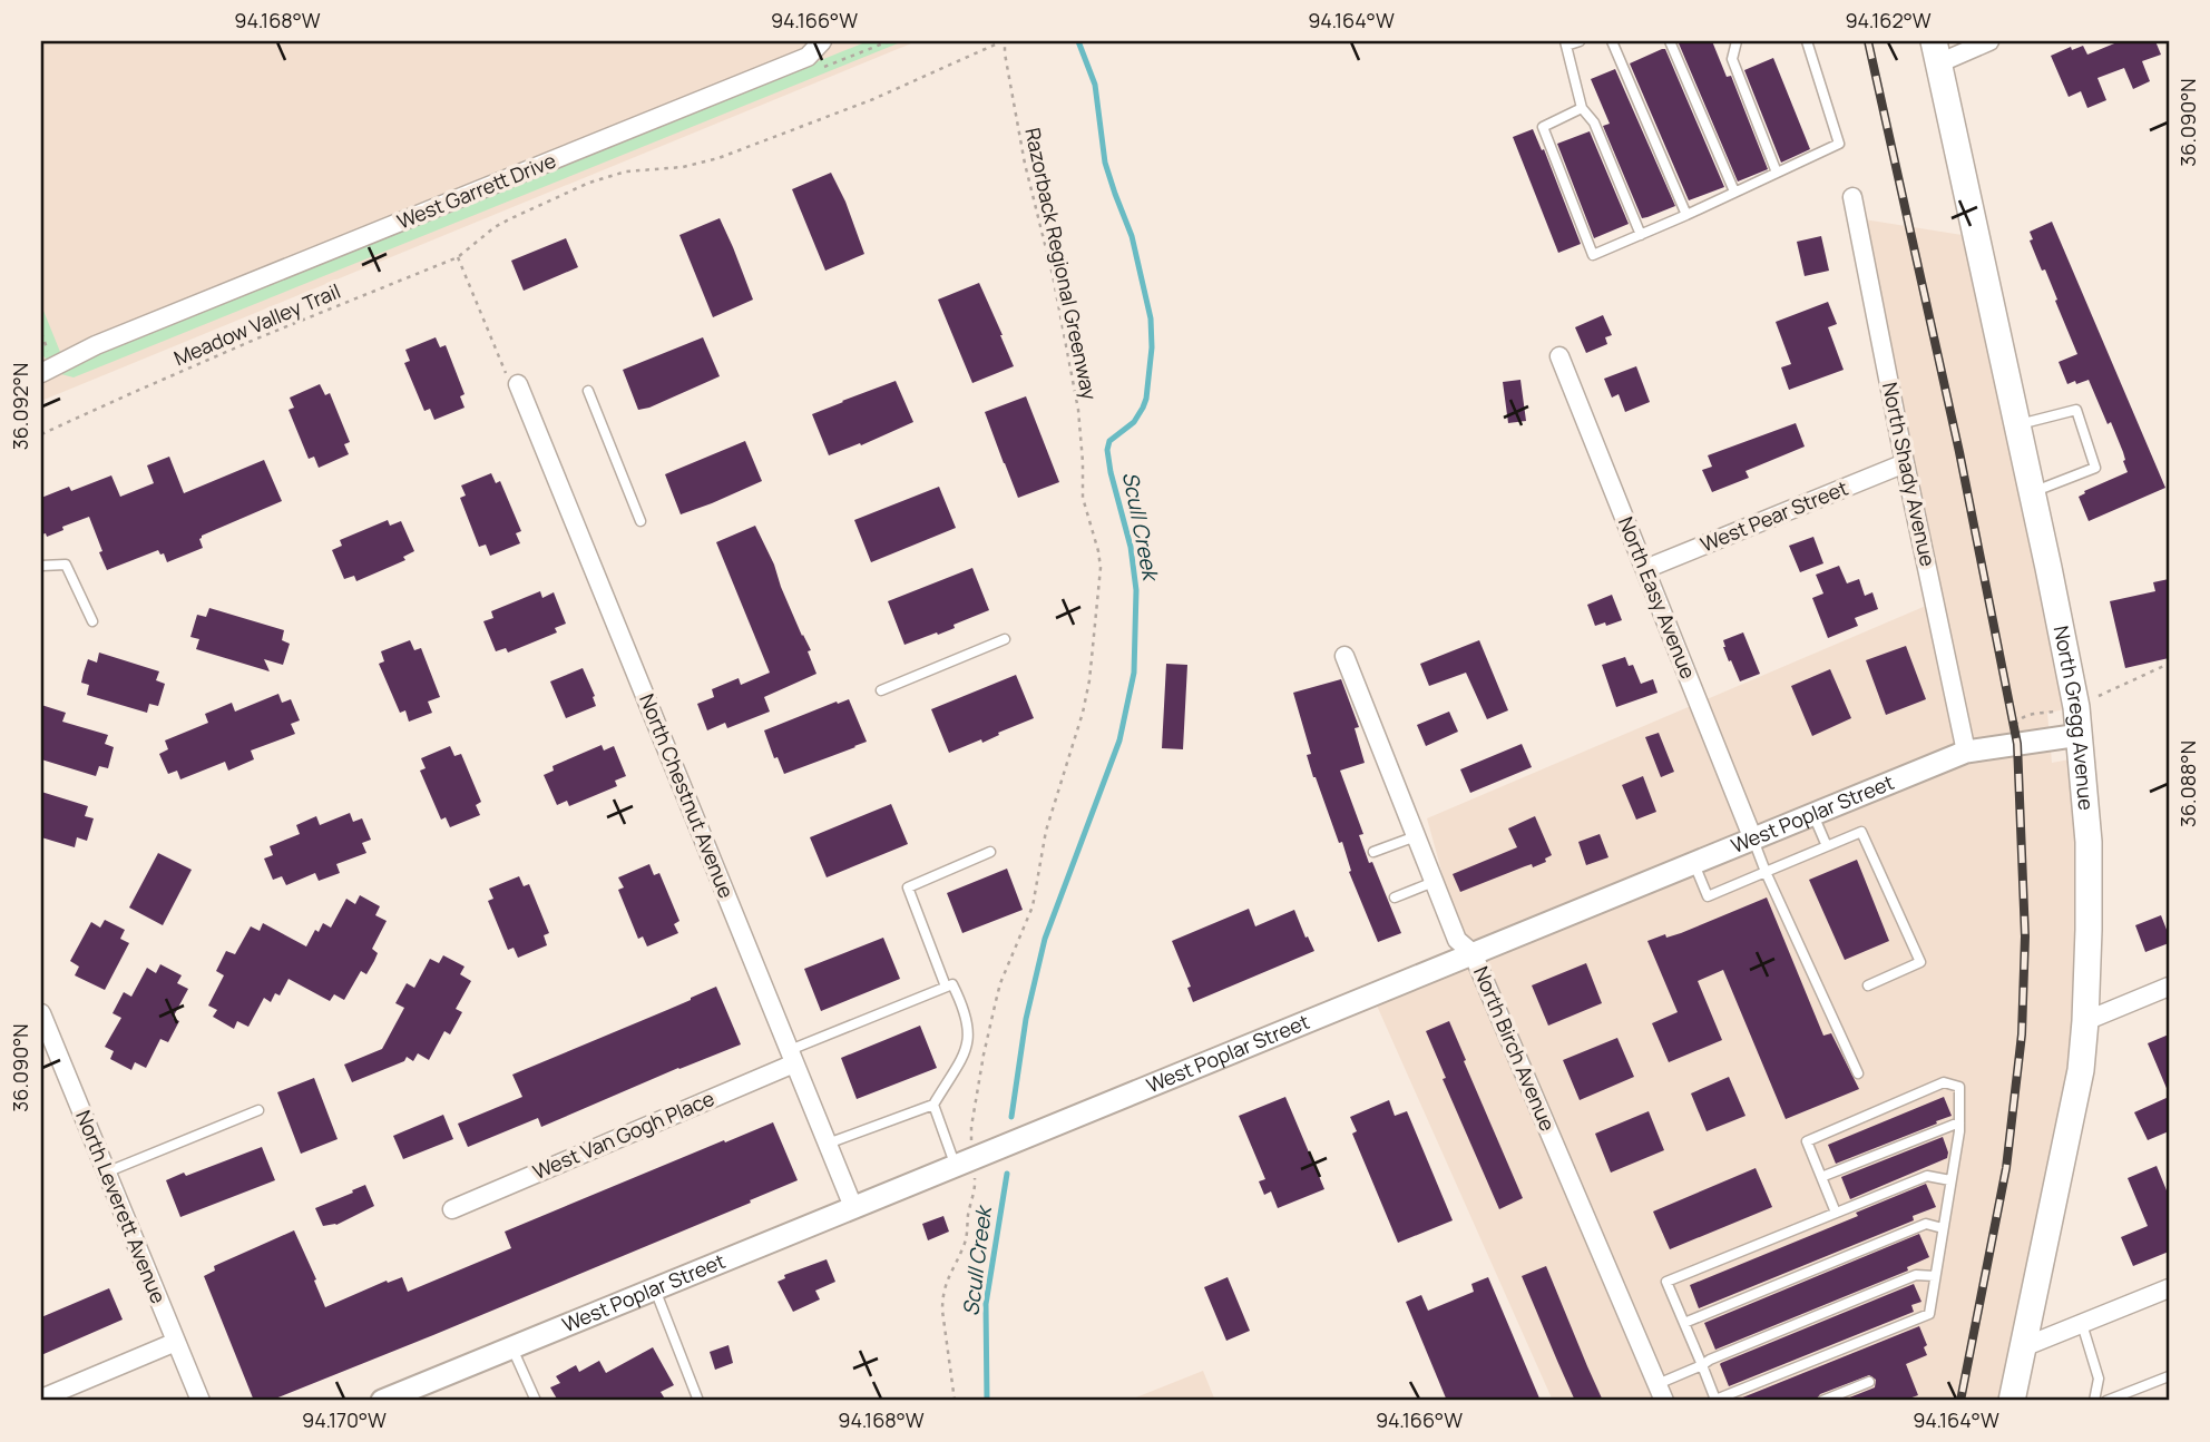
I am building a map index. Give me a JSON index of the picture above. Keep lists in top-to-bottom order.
{
  "streets": {
    "main road": ["North Gregg Avenue"],
    "street": [
      "West Garrett Drive",
      "North Shady Avenue",
      "West Pear Street",
      "North Easy Avenue",
      "North Chestnut Avenue",
      "West Poplar Street",
      "North Birch Avenue",
      "West Van Gogh Place",
      "North Leverett Avenue"
    ],
    "path": ["Razorback Regional Greenway", "Meadow Valley Trail"]
  },
  "crossings": [
    ["Razorback Regional Greenway", "Meadow Valley Trail"],
    ["Razorback Regional Greenway", "West Poplar Street"],
    ["North Shady Avenue", "West Pear Street"],
    ["North Shady Avenue", "West Poplar Street"],
    ["West Pear Street", "North Easy Avenue"],
    ["North Easy Avenue", "West Poplar Street"],
    ["North Gregg Avenue", "West Poplar Street"],
    ["North Chestnut Avenue", "West Poplar Street"],
    ["North Chestnut Avenue", "West Van Gogh Place"],
    ["West Poplar Street", "North Birch Avenue"]
  ],
  "water": ["Scull Creek"],
  "coordinates": [
    "94.168°W",
    "94.166°W",
    "94.164°W",
    "94.162°W",
    "36.090°N",
    "36.092°N",
    "36.088°N",
    "94.170°W"
  ]
}
